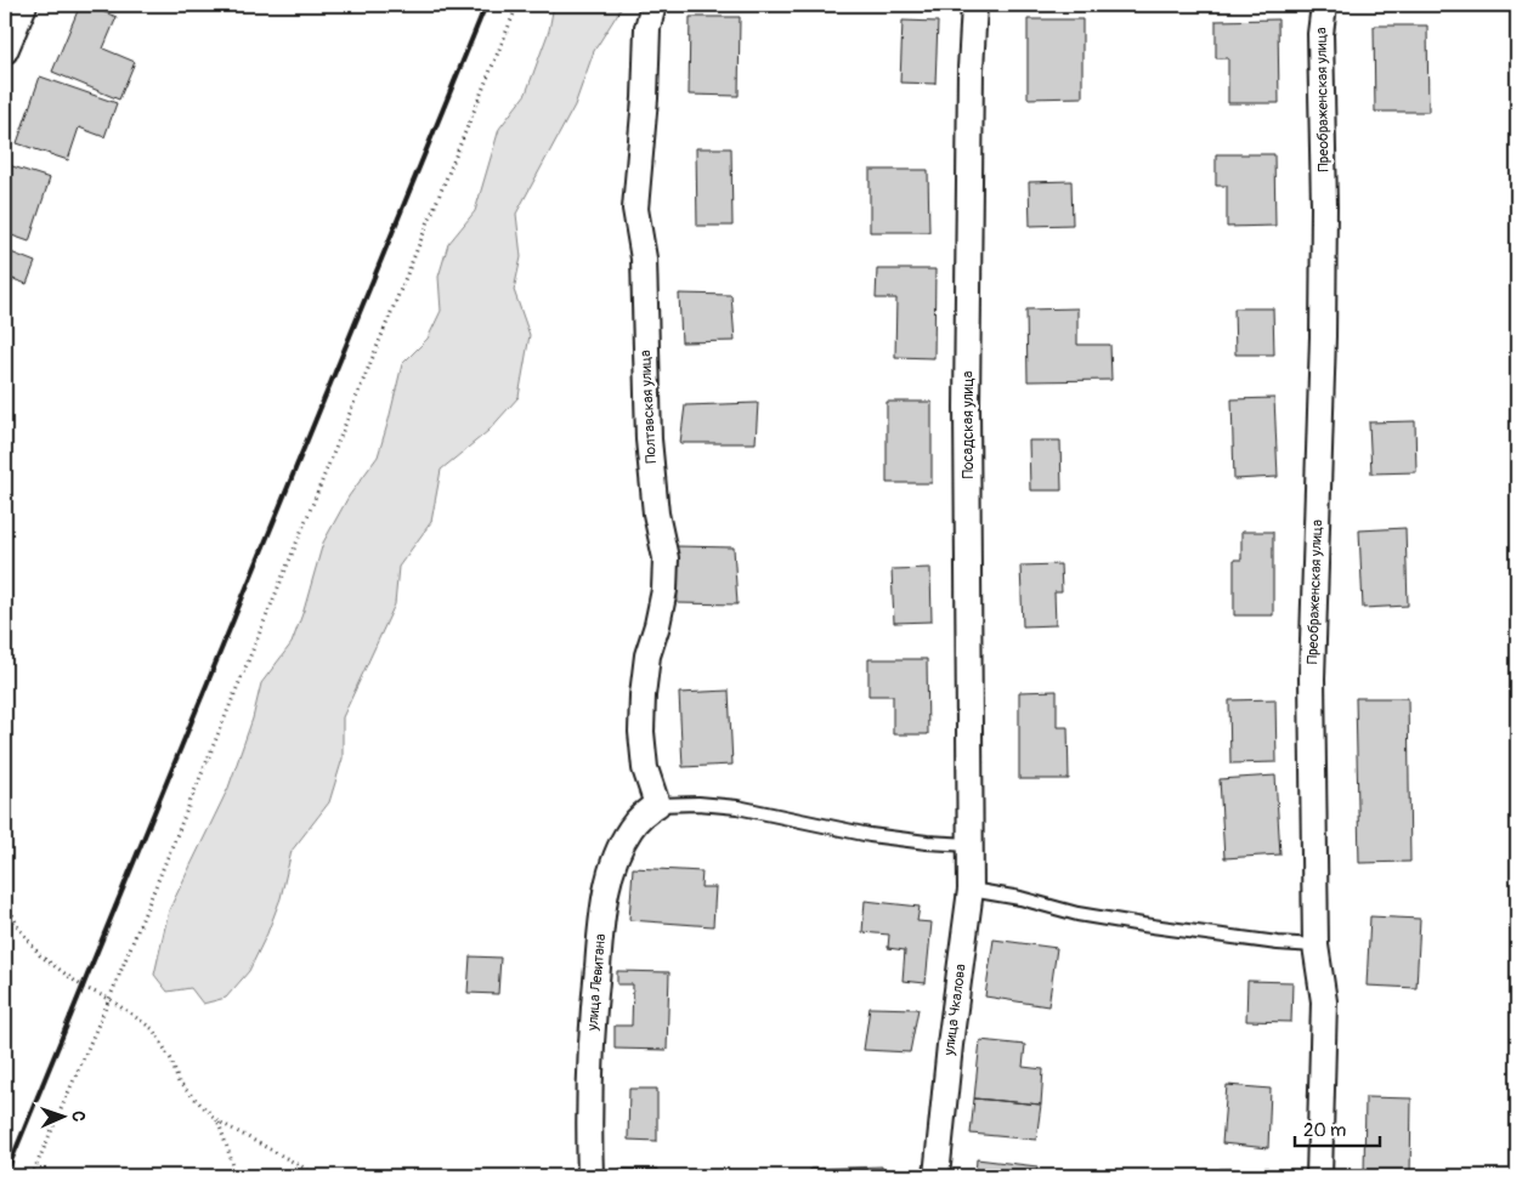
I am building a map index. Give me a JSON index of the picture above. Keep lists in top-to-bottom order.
{
  "streets": {
    "street": [
      "Преображенская улица",
      "Полтавская улица",
      "Посадская улица",
      "улица Левитана",
      "улица Чкалова"
    ]
  },
  "crossings": [
    ["Полтавская улица", "улица Левитана"],
    ["Посадская улица", "улица Чкалова"]
  ],
  "scale_bar": "20 m",
  "north": "right"
}
